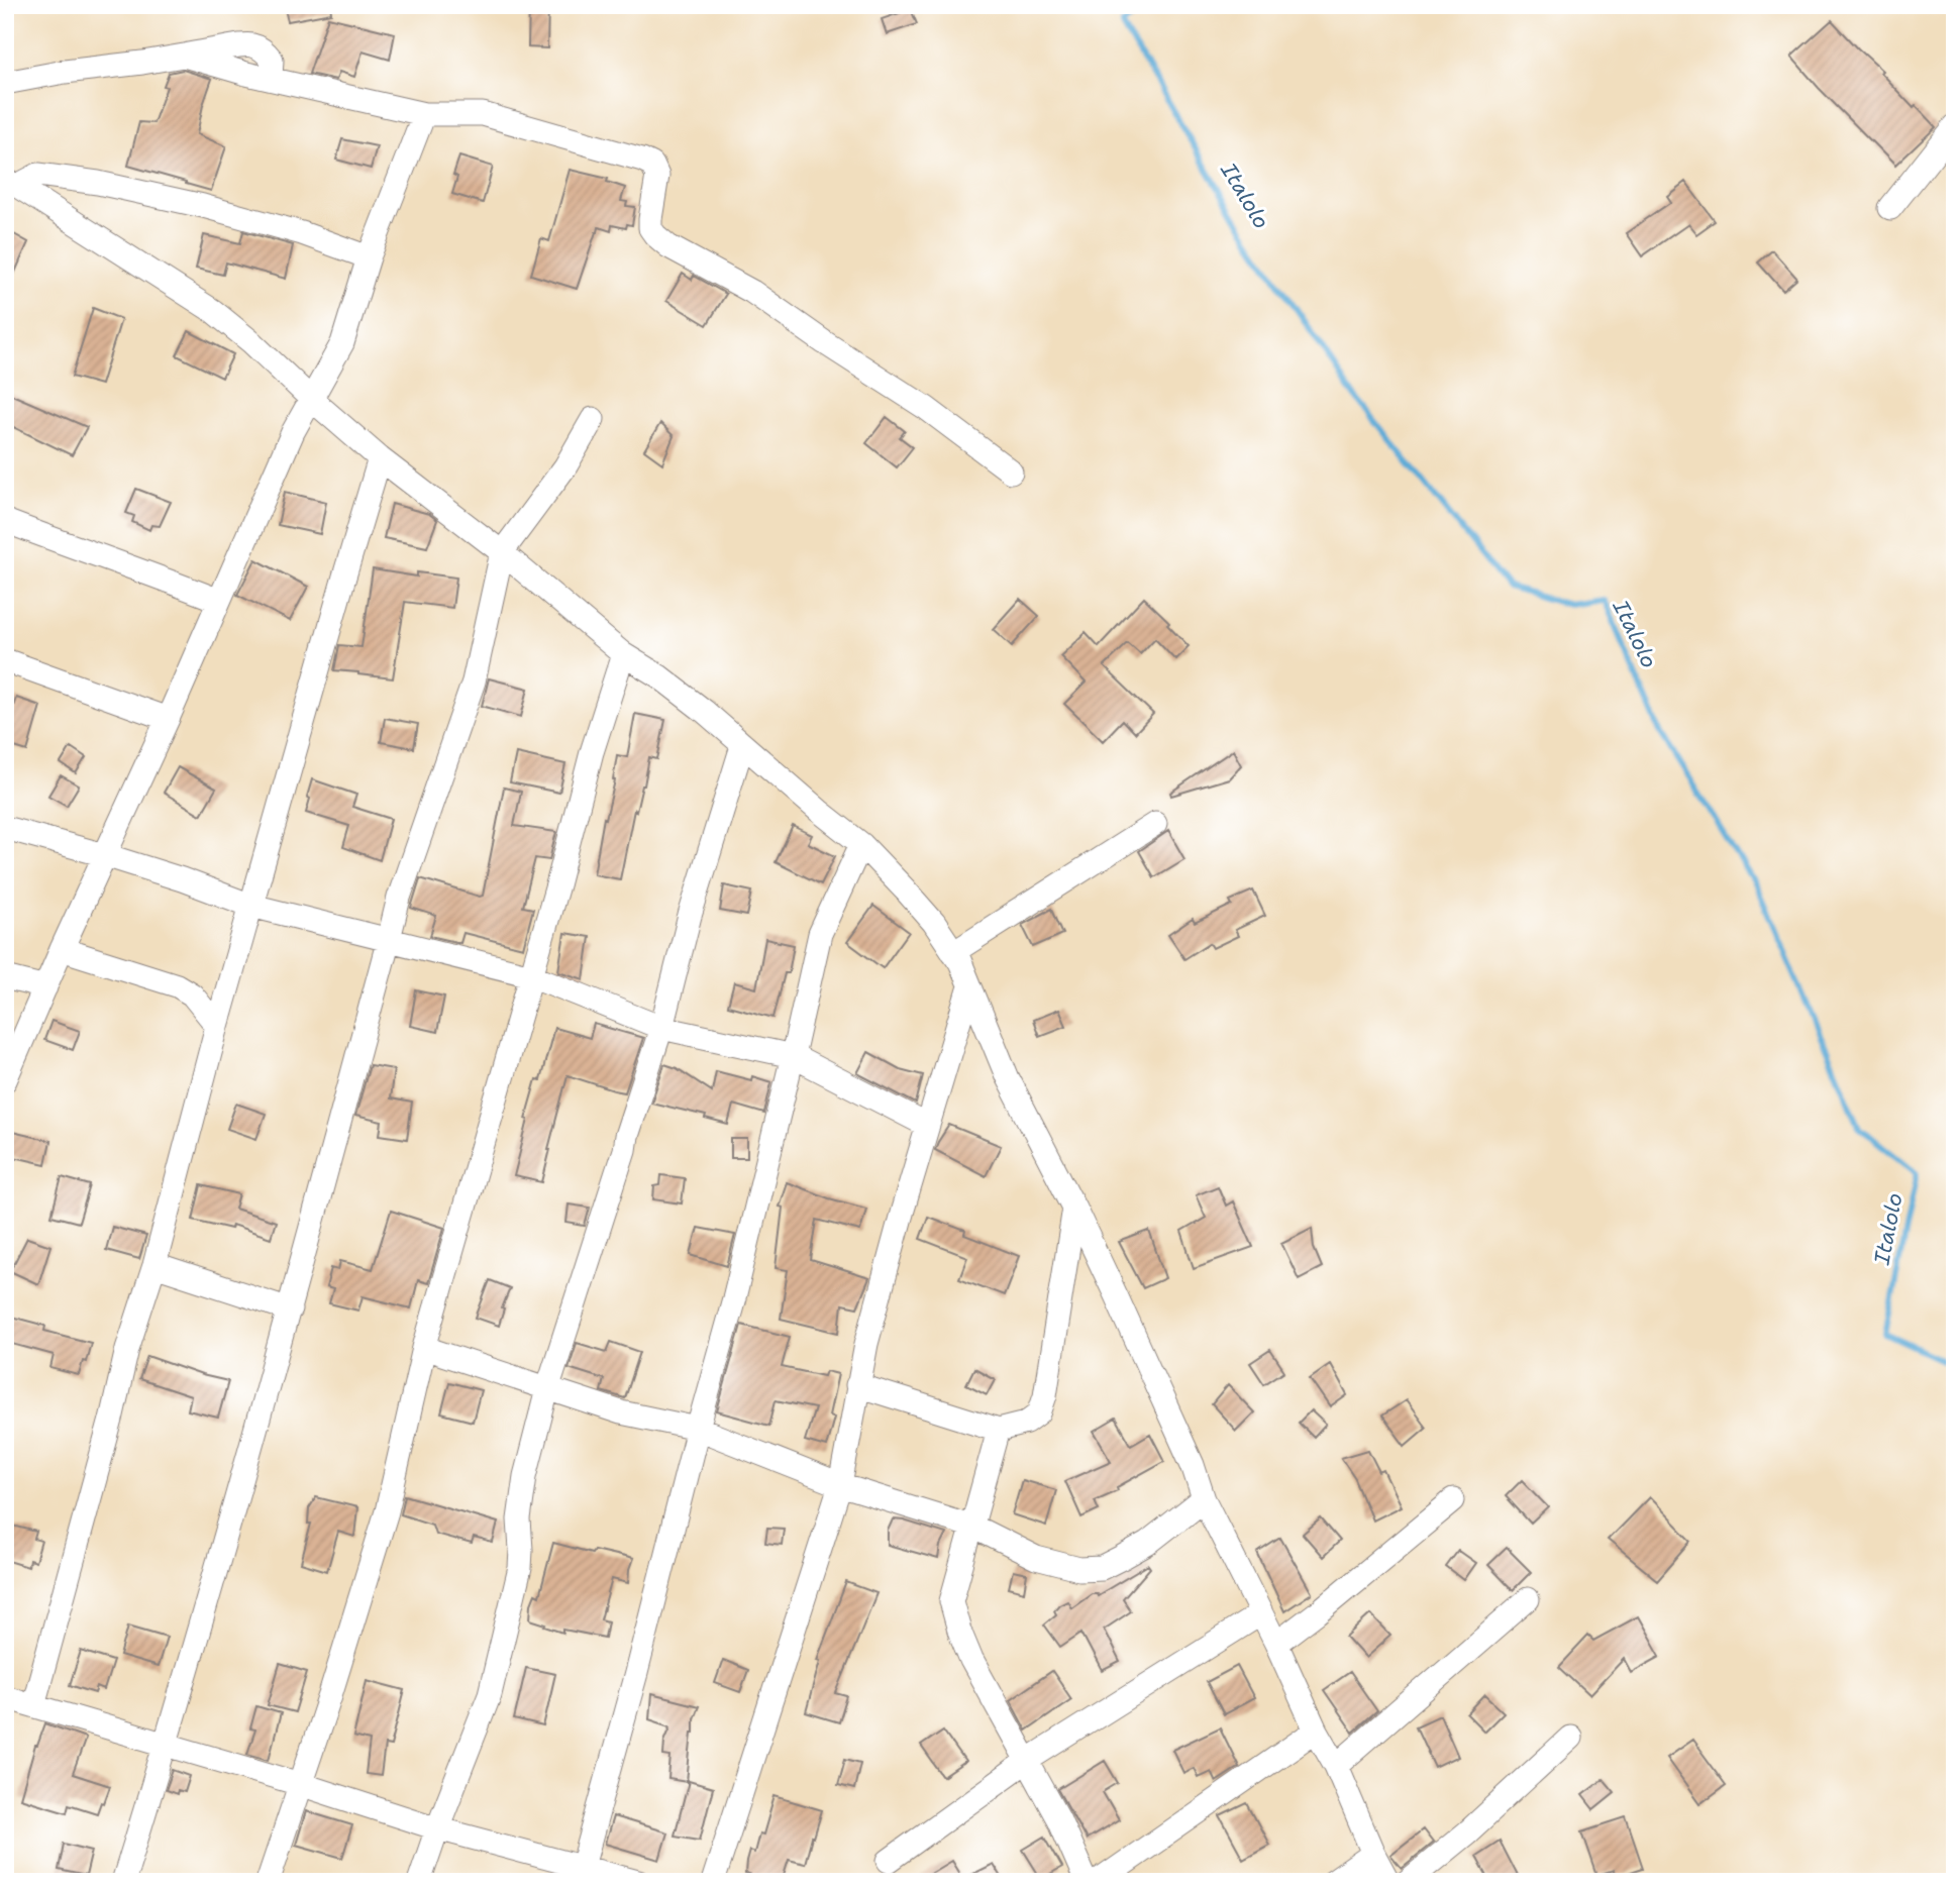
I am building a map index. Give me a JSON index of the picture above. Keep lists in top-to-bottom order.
{
  "water": ["Italolo"]
}
